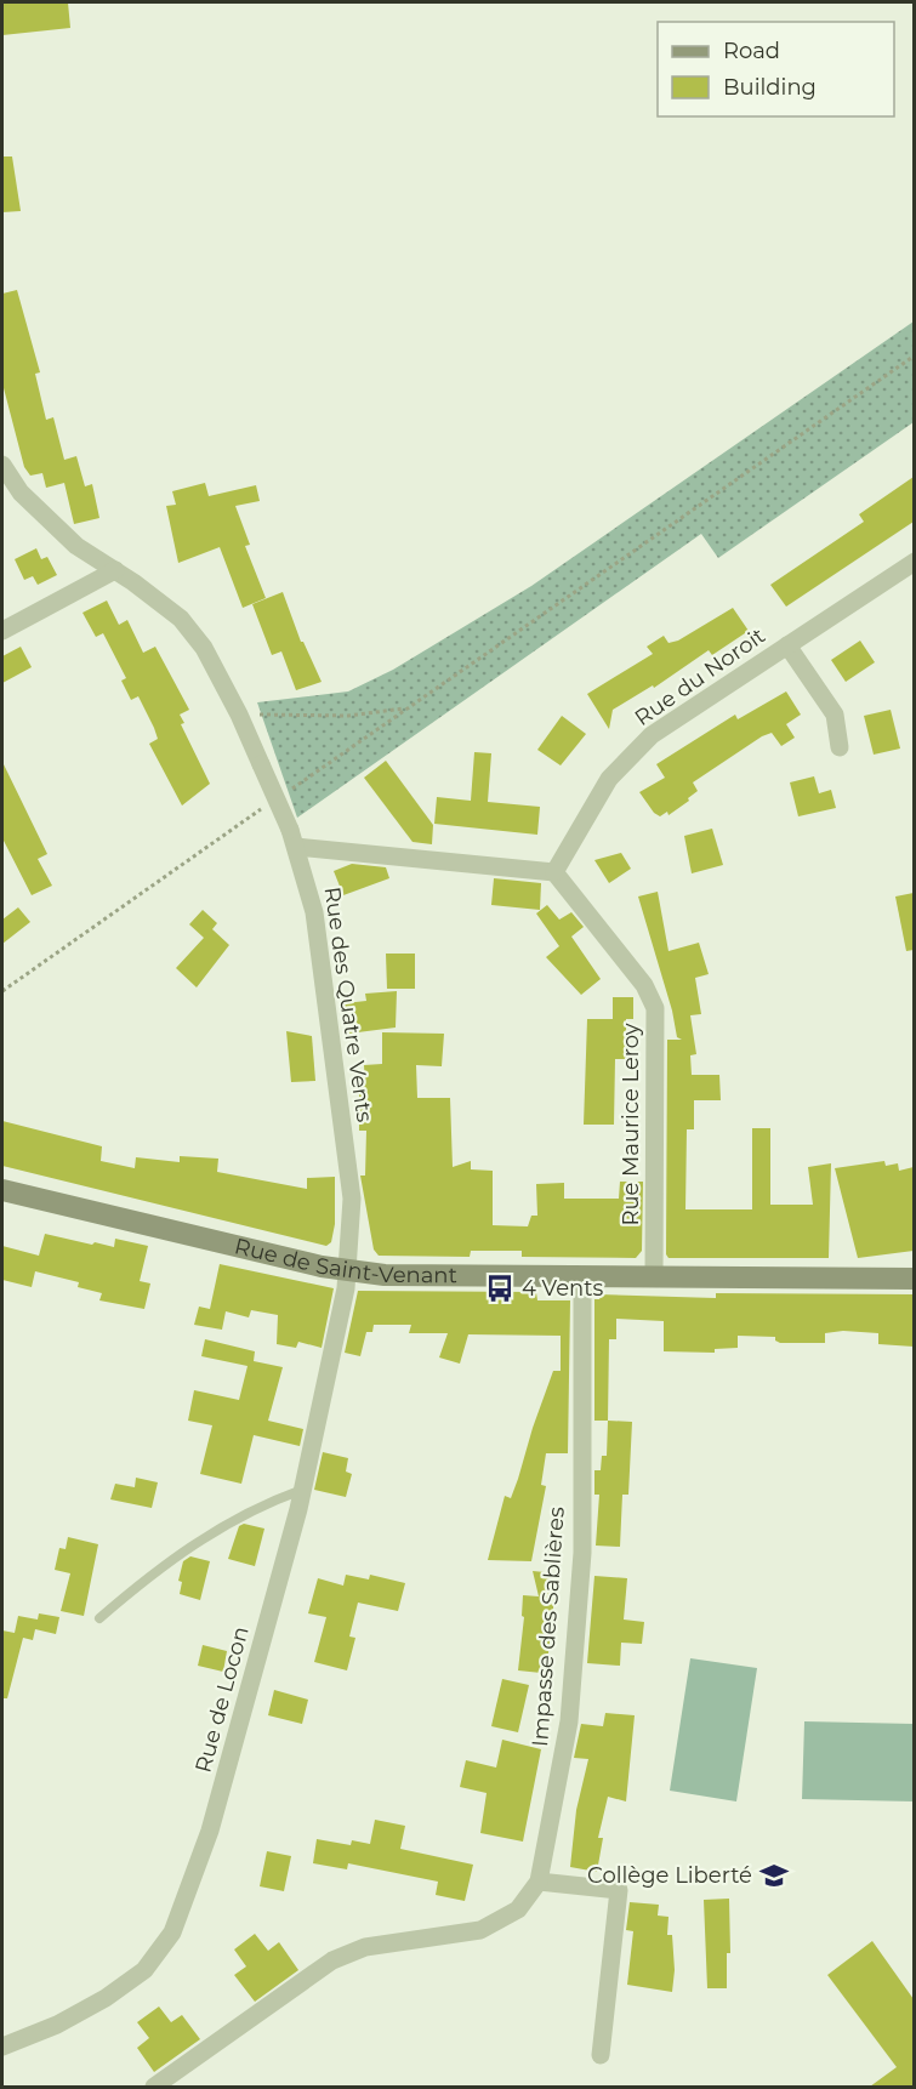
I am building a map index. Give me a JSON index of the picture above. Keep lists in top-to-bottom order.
{
  "streets": {
    "main road": ["Rue de Saint-Venant"],
    "street": [
      "Rue du Noroit",
      "Rue des Quatre Vents",
      "Rue Maurice Leroy",
      "Impasse des Sablières",
      "Rue de Locon"
    ]
  },
  "crossings": [
    ["Rue du Noroit", "Rue Maurice Leroy"],
    ["Rue des Quatre Vents", "Rue de Saint-Venant"],
    ["Rue des Quatre Vents", "Rue de Locon"],
    ["Rue Maurice Leroy", "Rue de Saint-Venant"],
    ["Rue de Saint-Venant", "Impasse des Sablières"],
    ["Rue de Saint-Venant", "Rue de Locon"]
  ],
  "places": {
    "bus stop": ["4 Vents"],
    "school or university": ["Collège Liberté"]
  },
  "legend": ["Road", "Building"]
}
